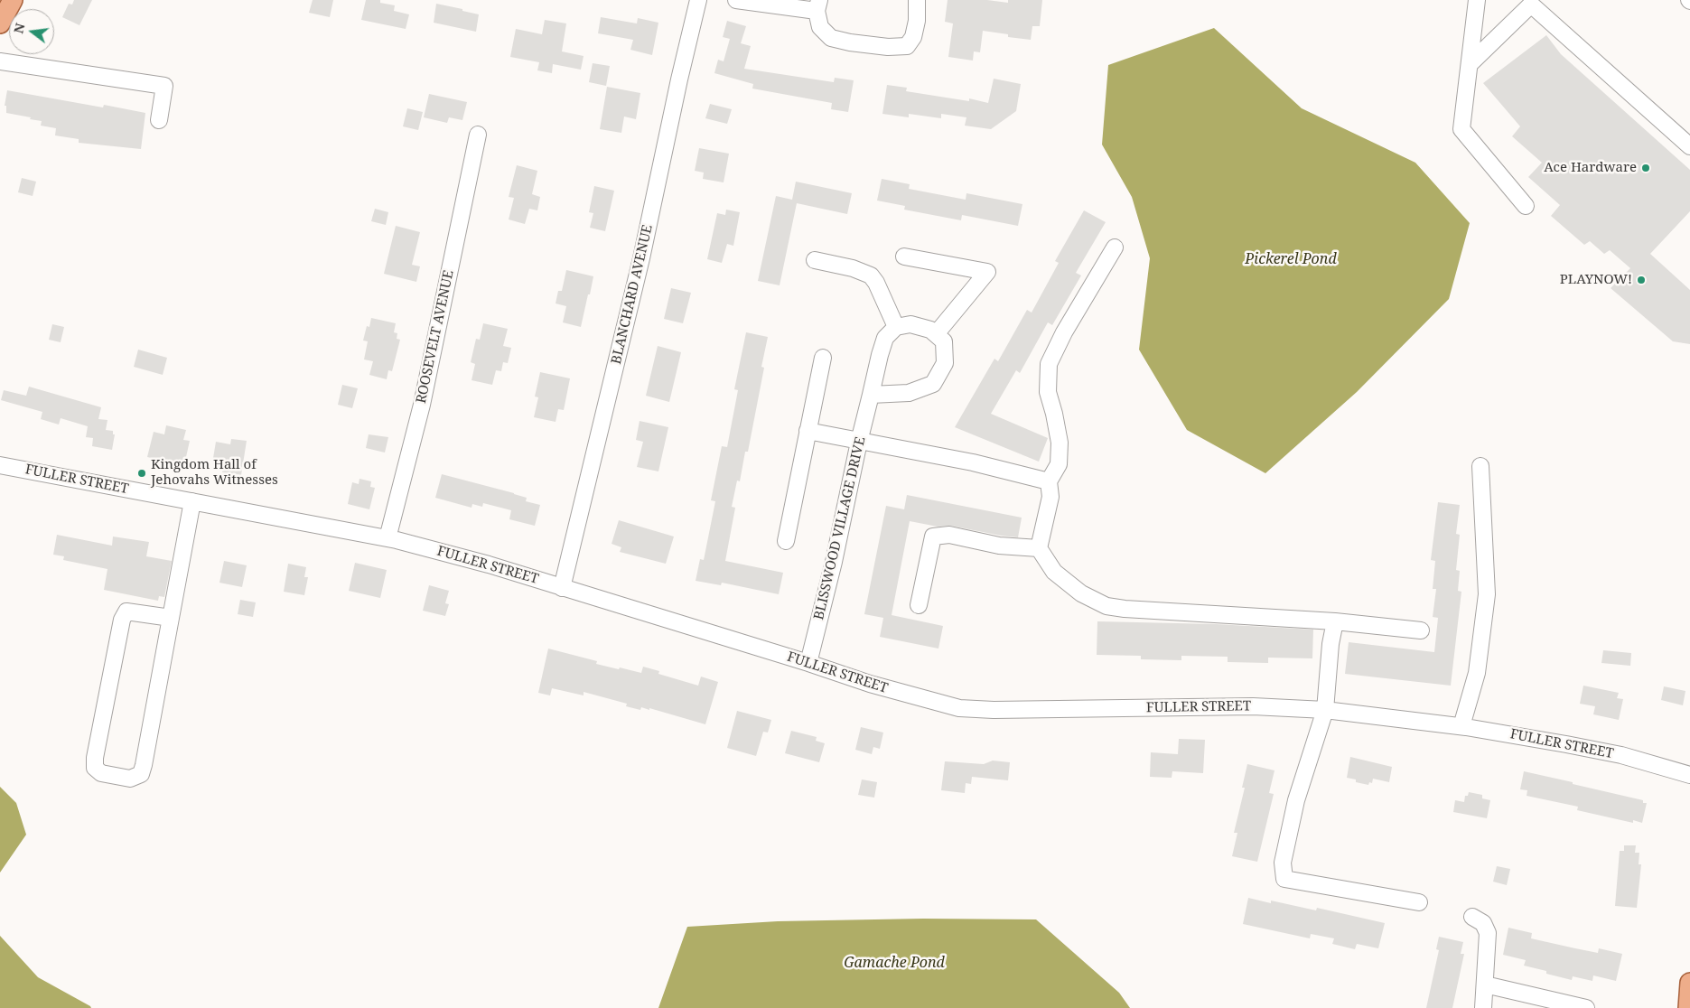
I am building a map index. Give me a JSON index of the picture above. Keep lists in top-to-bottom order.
{
  "streets": {
    "street": [
      "BLANCHARD AVENUE",
      "ROOSEVELT AVENUE",
      "FULLER STREET",
      "BLISSWOOD VILLAGE DRIVE"
    ]
  },
  "crossings": [
    ["BLANCHARD AVENUE", "FULLER STREET"],
    ["ROOSEVELT AVENUE", "FULLER STREET"],
    ["FULLER STREET", "BLISSWOOD VILLAGE DRIVE"]
  ],
  "water": ["Pickerel Pond", "Gamache Pond"],
  "places": ["Ace Hardware", "PLAYNOW!", "Kingdom Hall of Jehovahs Witnesses"],
  "north": "left"
}
